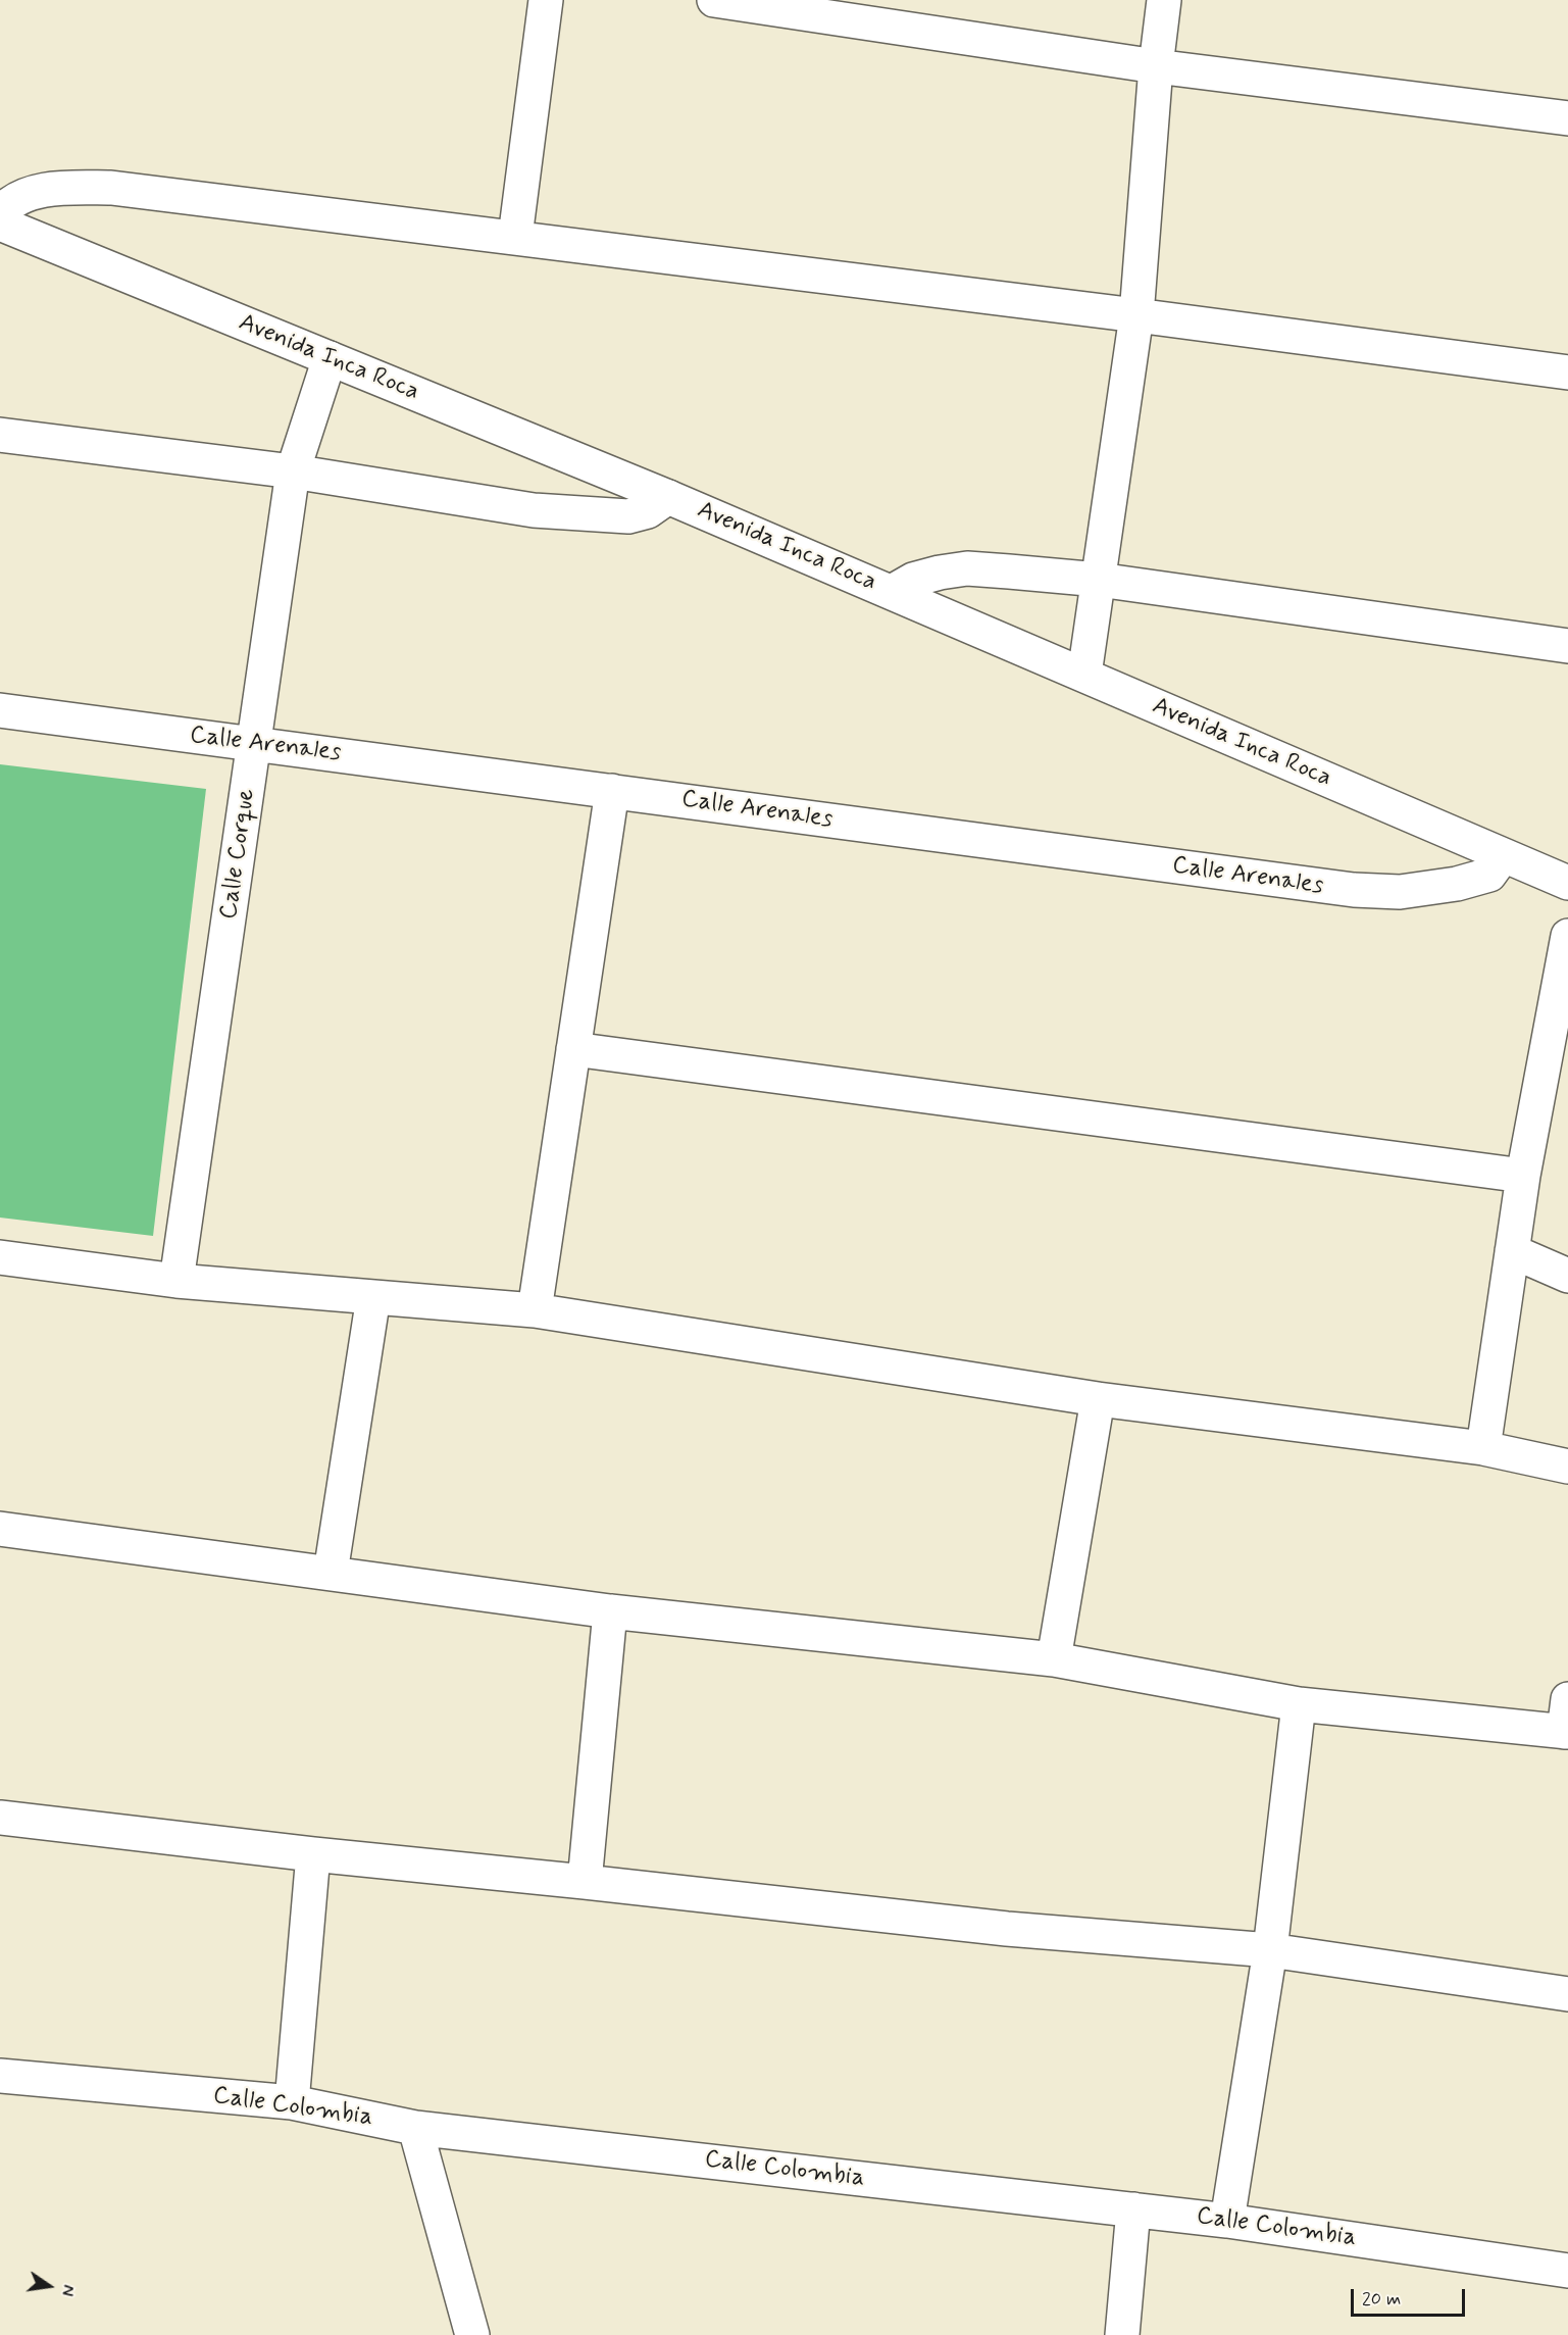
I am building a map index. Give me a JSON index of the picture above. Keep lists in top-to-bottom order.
{
  "streets": {
    "street": [
      "Avenida Inca Roca",
      "Calle Arenales",
      "Calle Corque",
      "Calle Colombia"
    ]
  },
  "crossings": [
    ["Avenida Inca Roca", "Calle Arenales"],
    ["Avenida Inca Roca", "Calle Corque"],
    ["Calle Arenales", "Calle Corque"]
  ],
  "scale_bar": "20 m",
  "north": "right"
}
